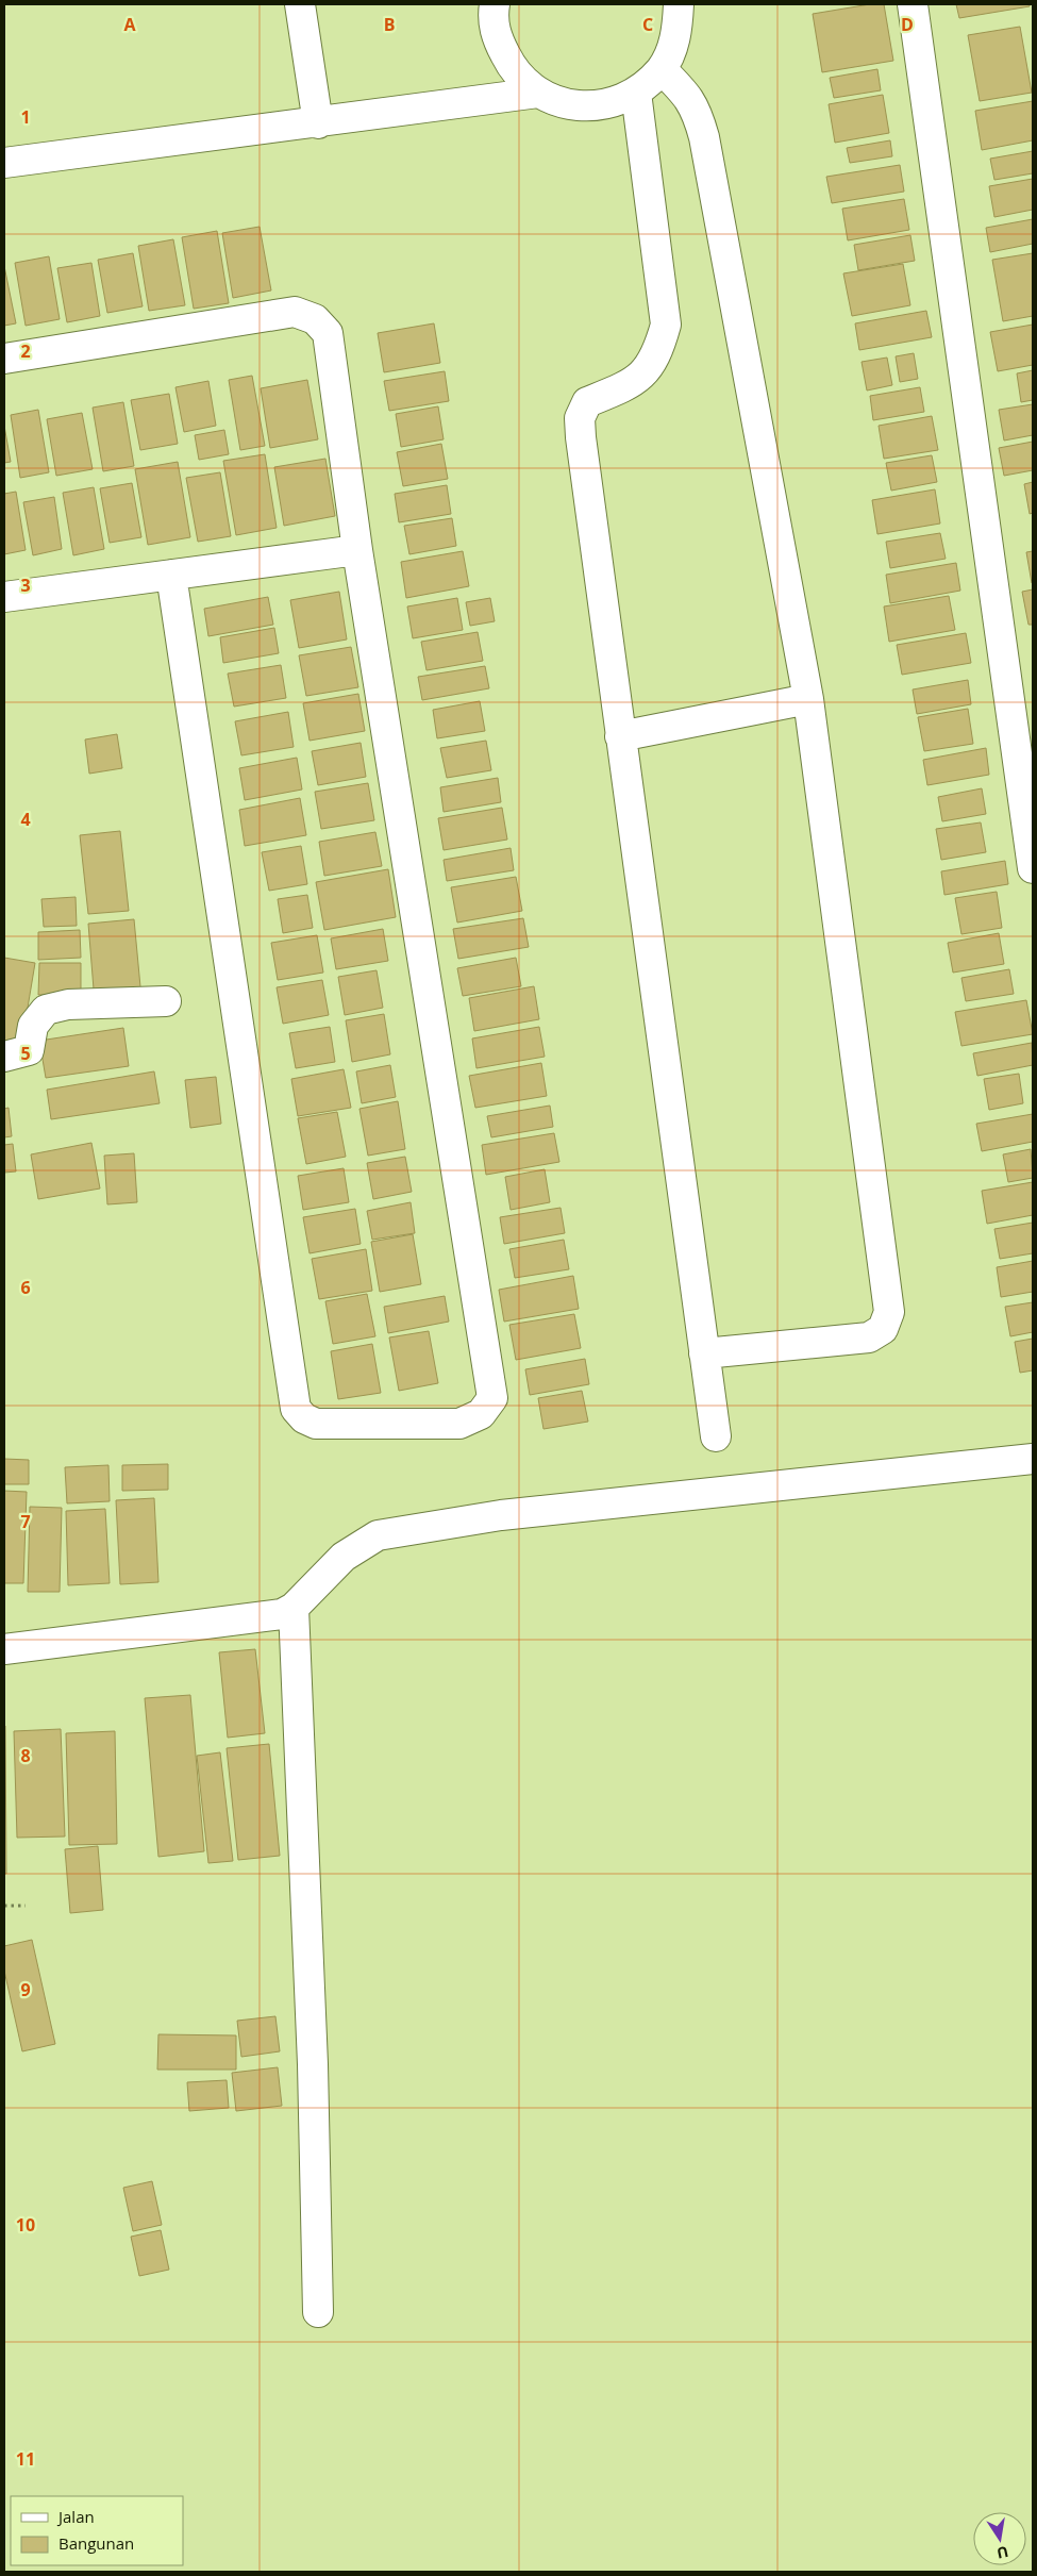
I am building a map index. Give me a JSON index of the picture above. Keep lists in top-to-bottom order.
{
  "legend": ["Jalan", "Bangunan"],
  "north": "bottom",
  "grid": {
    "columns": [
      "A",
      "B",
      "C",
      "D"
    ],
    "rows": [
      "1",
      "2",
      "3",
      "4",
      "5",
      "6",
      "7",
      "8",
      "9",
      "10",
      "11"
    ]
  }
}
